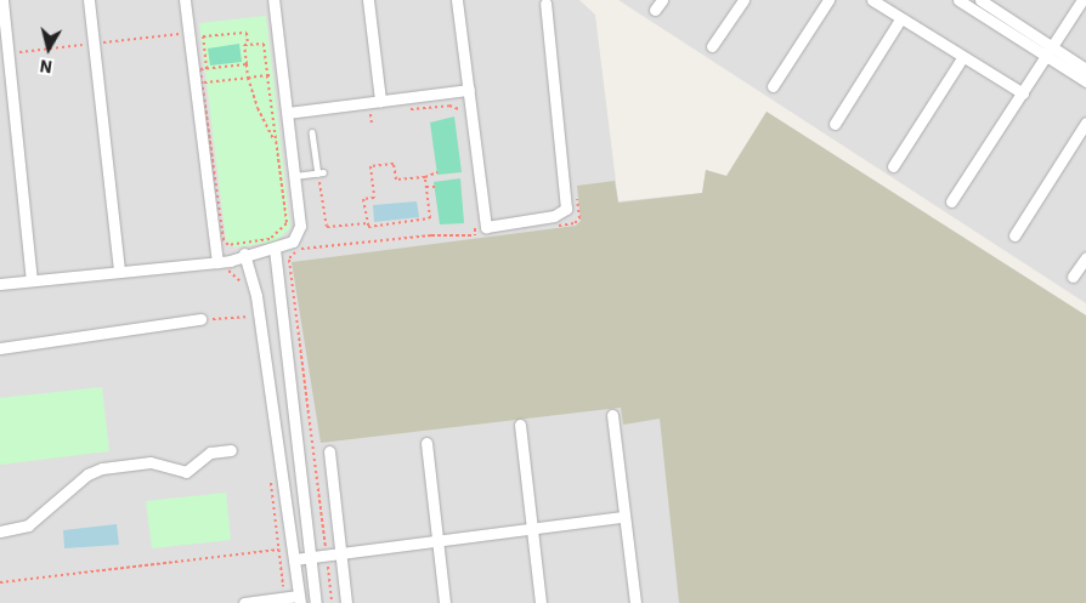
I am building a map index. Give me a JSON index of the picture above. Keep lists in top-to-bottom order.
{
  "north": "bottom"
}
